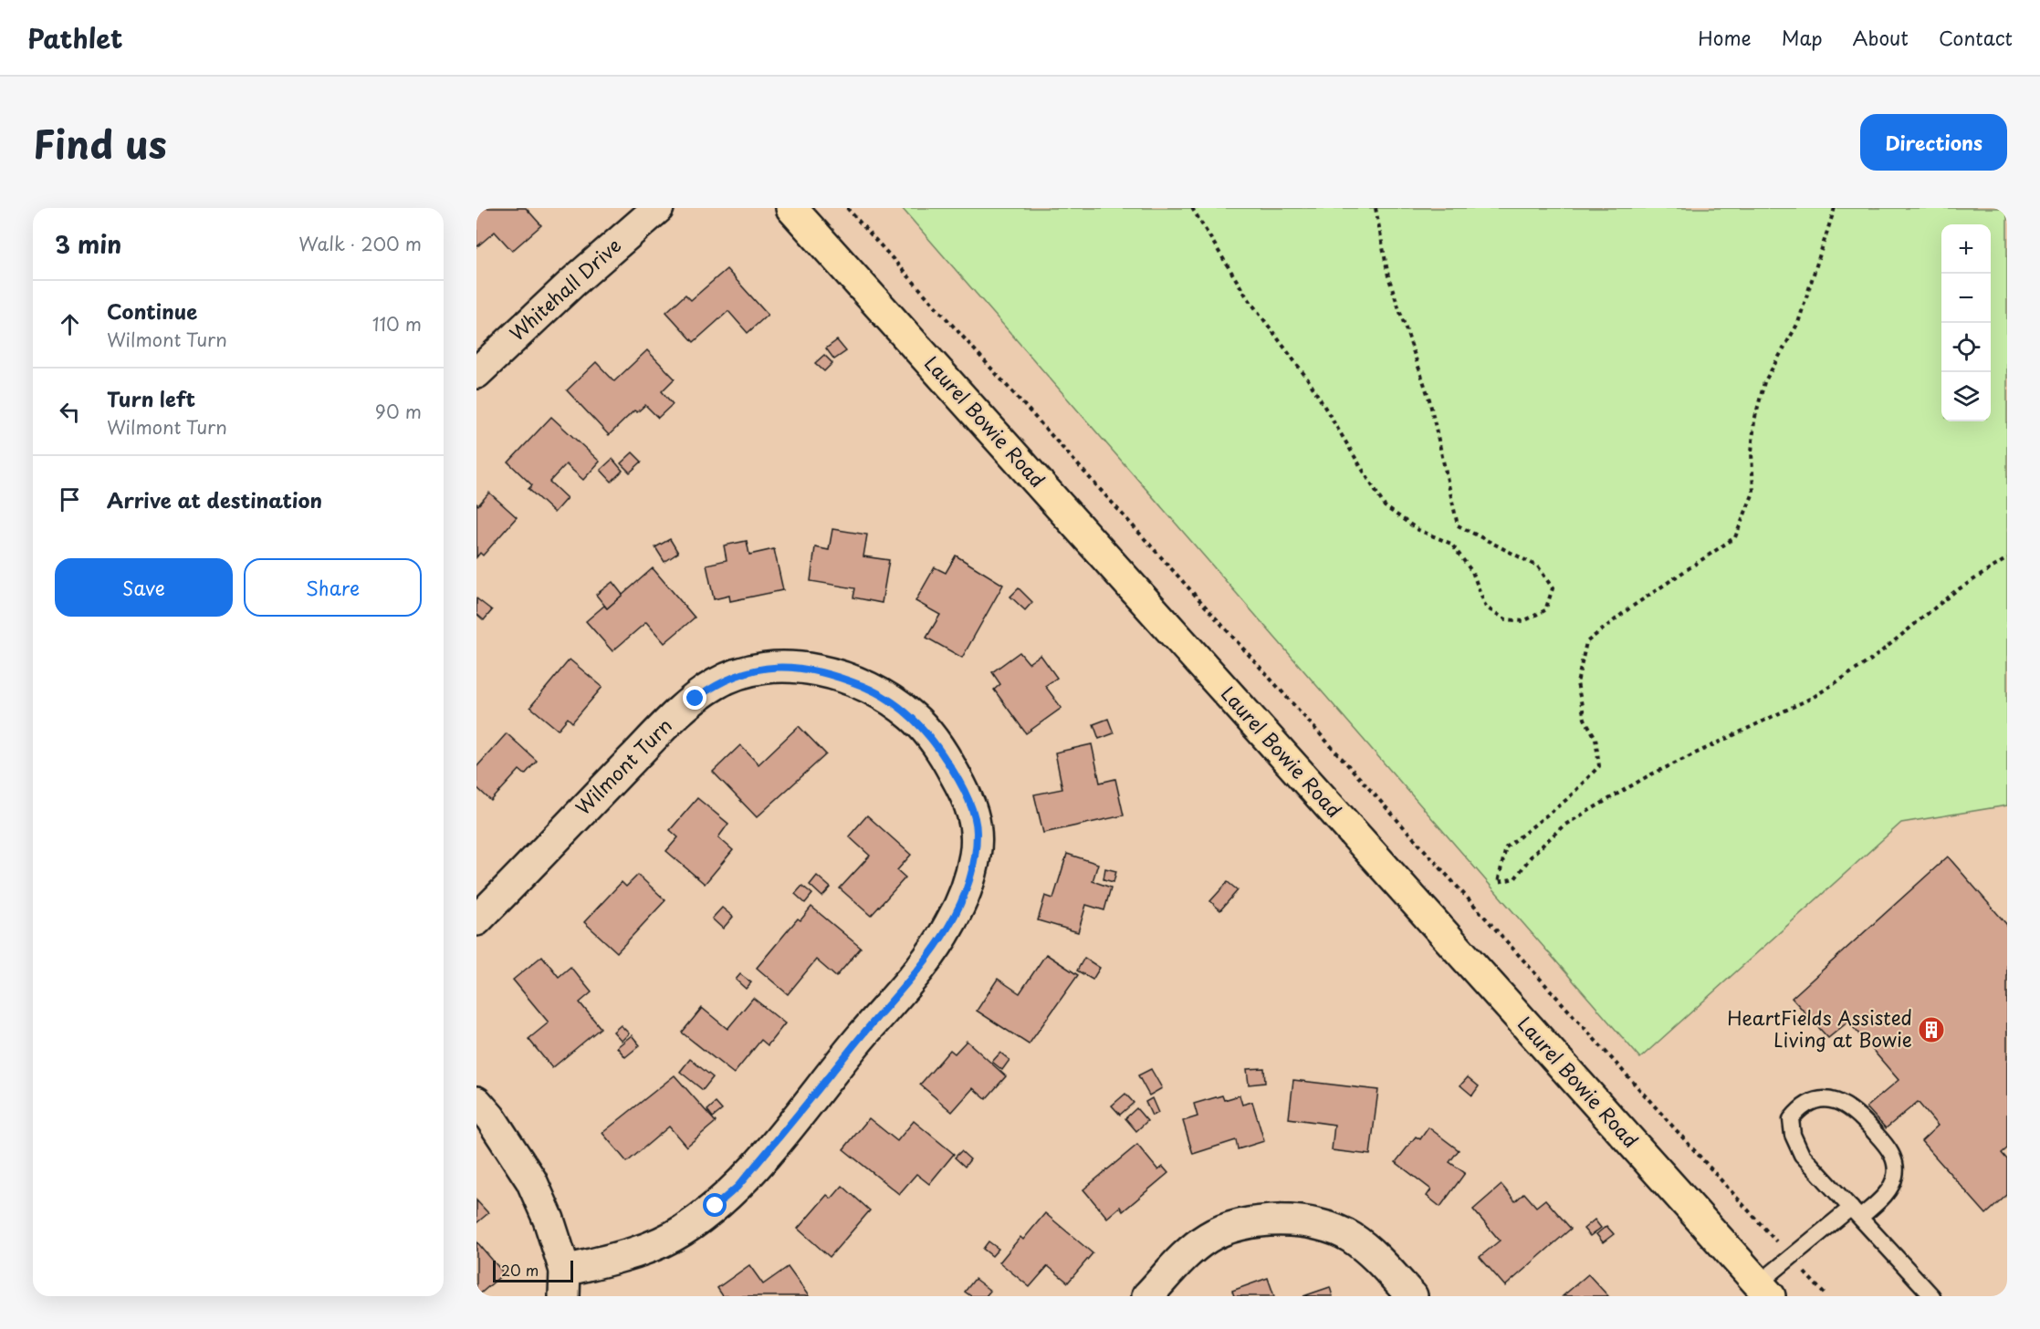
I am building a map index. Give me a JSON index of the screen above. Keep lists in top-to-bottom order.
{
  "streets": {
    "main road": ["Laurel Bowie Road"],
    "street": ["Whitehall Drive", "Wilmont Turn"]
  },
  "places": {
    "building": ["HeartFields Assisted Living at Bowie"]
  },
  "scale_bar": "20 m",
  "page": {
    "header": "Pathlet",
    "nav": [
      "Home",
      "Map",
      "About",
      "Contact"
    ],
    "title": "Find us",
    "buttons": [
      "Directions",
      ["Save", "Share"]
    ],
    "heading": ["3 min", "Walk · 200 m"],
    "map_buttons": ["+", "−"],
    "list": [
      ["Continue", "Wilmont Turn", "110 m"],
      ["Turn left", "Wilmont Turn", "90 m"],
      "Arrive at destination"
    ],
    "scale": "20 m"
  }
}
